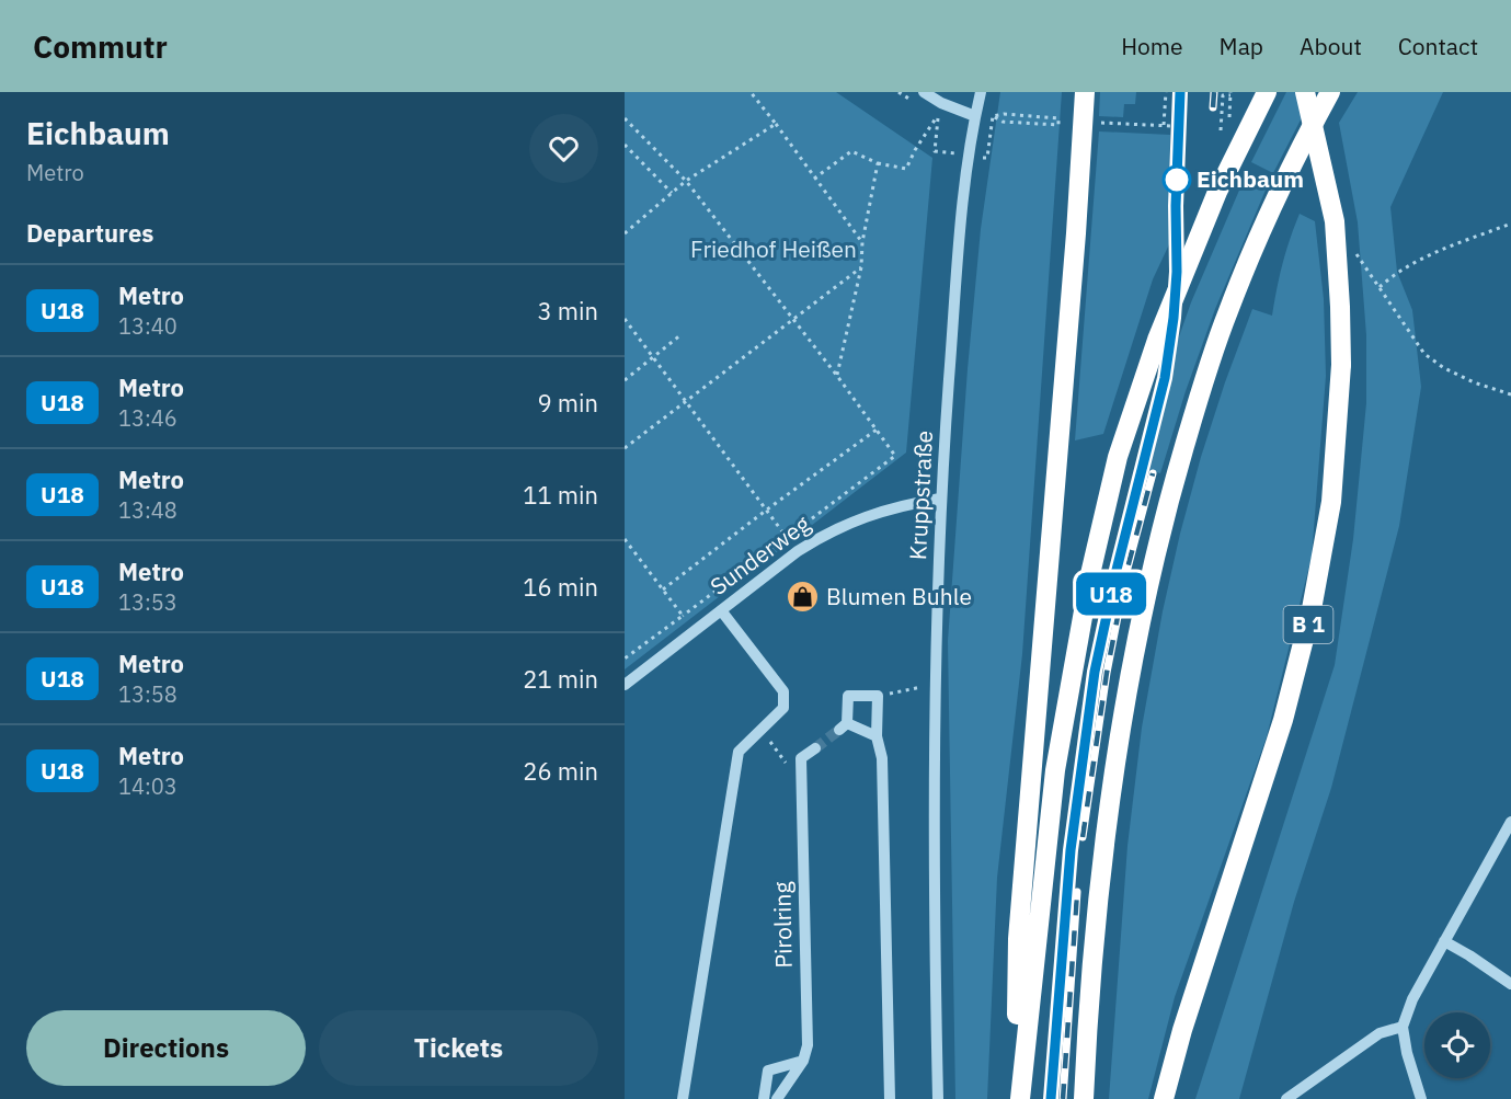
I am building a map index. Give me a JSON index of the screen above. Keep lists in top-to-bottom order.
{
  "streets": {
    "highway": ["B 1"],
    "street": ["Kruppstraße", "Sunderweg", "Pirolring"]
  },
  "crossings": [
    ["Kruppstraße", "Sunderweg"]
  ],
  "parks": ["Friedhof Heißen"],
  "places": {
    "other": ["Eichbaum"],
    "shop": ["Blumen Buhle"]
  },
  "lines": ["metro line U18"],
  "page": {
    "header": "Commutr",
    "nav": [
      "Home",
      "Map",
      "About",
      "Contact"
    ],
    "heading": [
      ["Eichbaum", "Metro"],
      "Departures"
    ],
    "on_map": "U18",
    "list": [
      {
        "mark": "U18",
        "name": "Metro",
        "note": "13:40",
        "value": "3 min"
      },
      {
        "mark": "U18",
        "name": "Metro",
        "note": "13:46",
        "value": "9 min"
      },
      {
        "mark": "U18",
        "name": "Metro",
        "note": "13:48",
        "value": "11 min"
      },
      {
        "mark": "U18",
        "name": "Metro",
        "note": "13:53",
        "value": "16 min"
      },
      {
        "mark": "U18",
        "name": "Metro",
        "note": "13:58",
        "value": "21 min"
      },
      {
        "mark": "U18",
        "name": "Metro",
        "note": "14:03",
        "value": "26 min"
      }
    ],
    "buttons": ["Directions", "Tickets"]
  }
}
